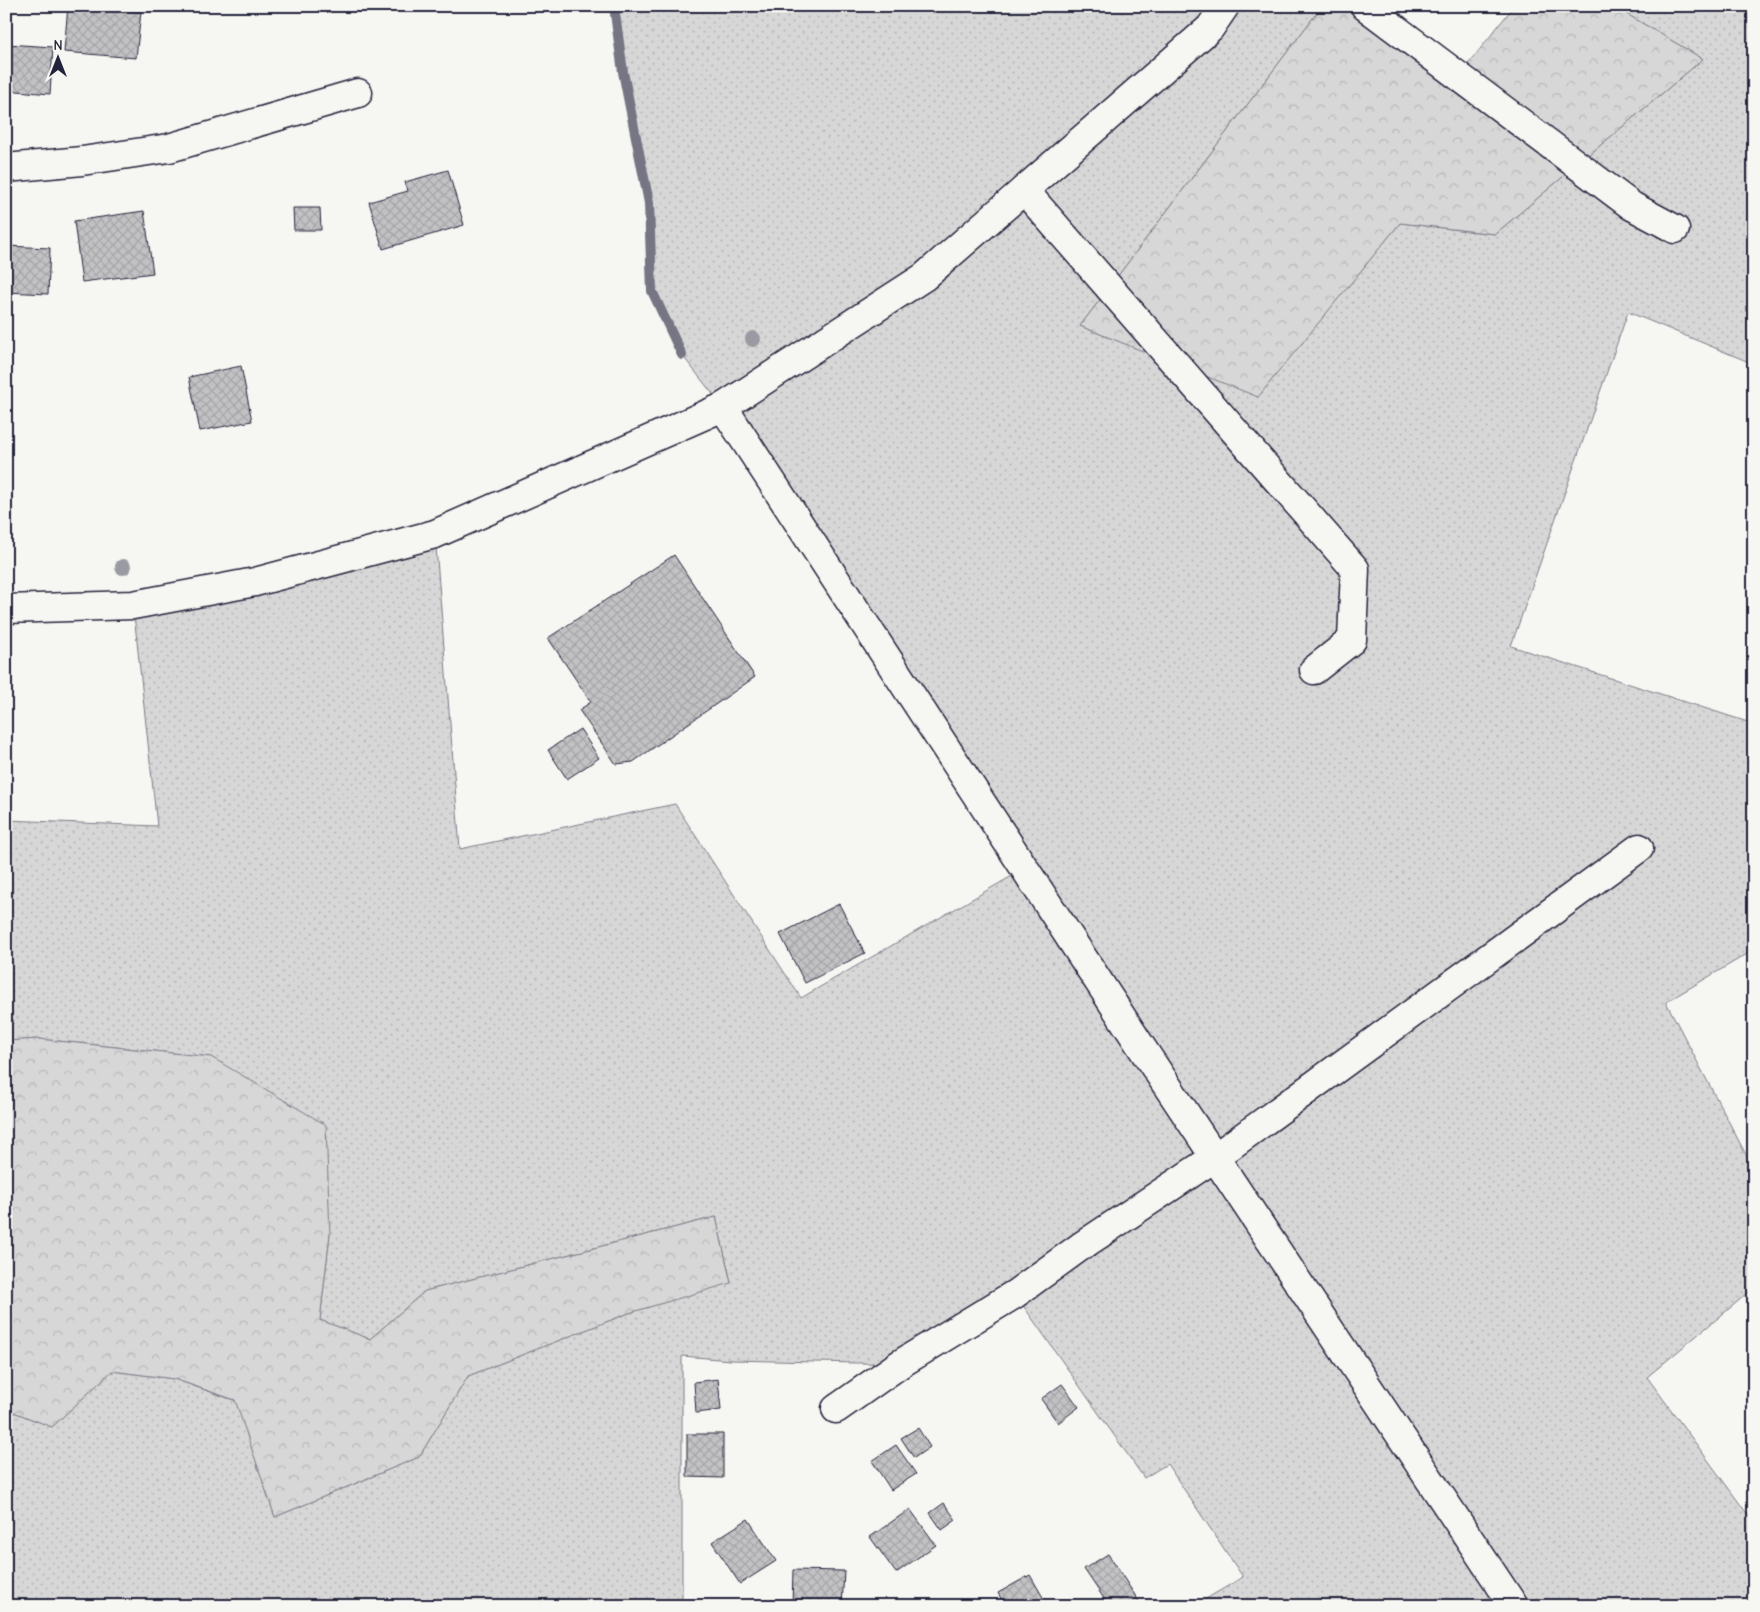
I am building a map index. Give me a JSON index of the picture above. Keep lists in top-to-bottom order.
{
  "north": "top"
}
